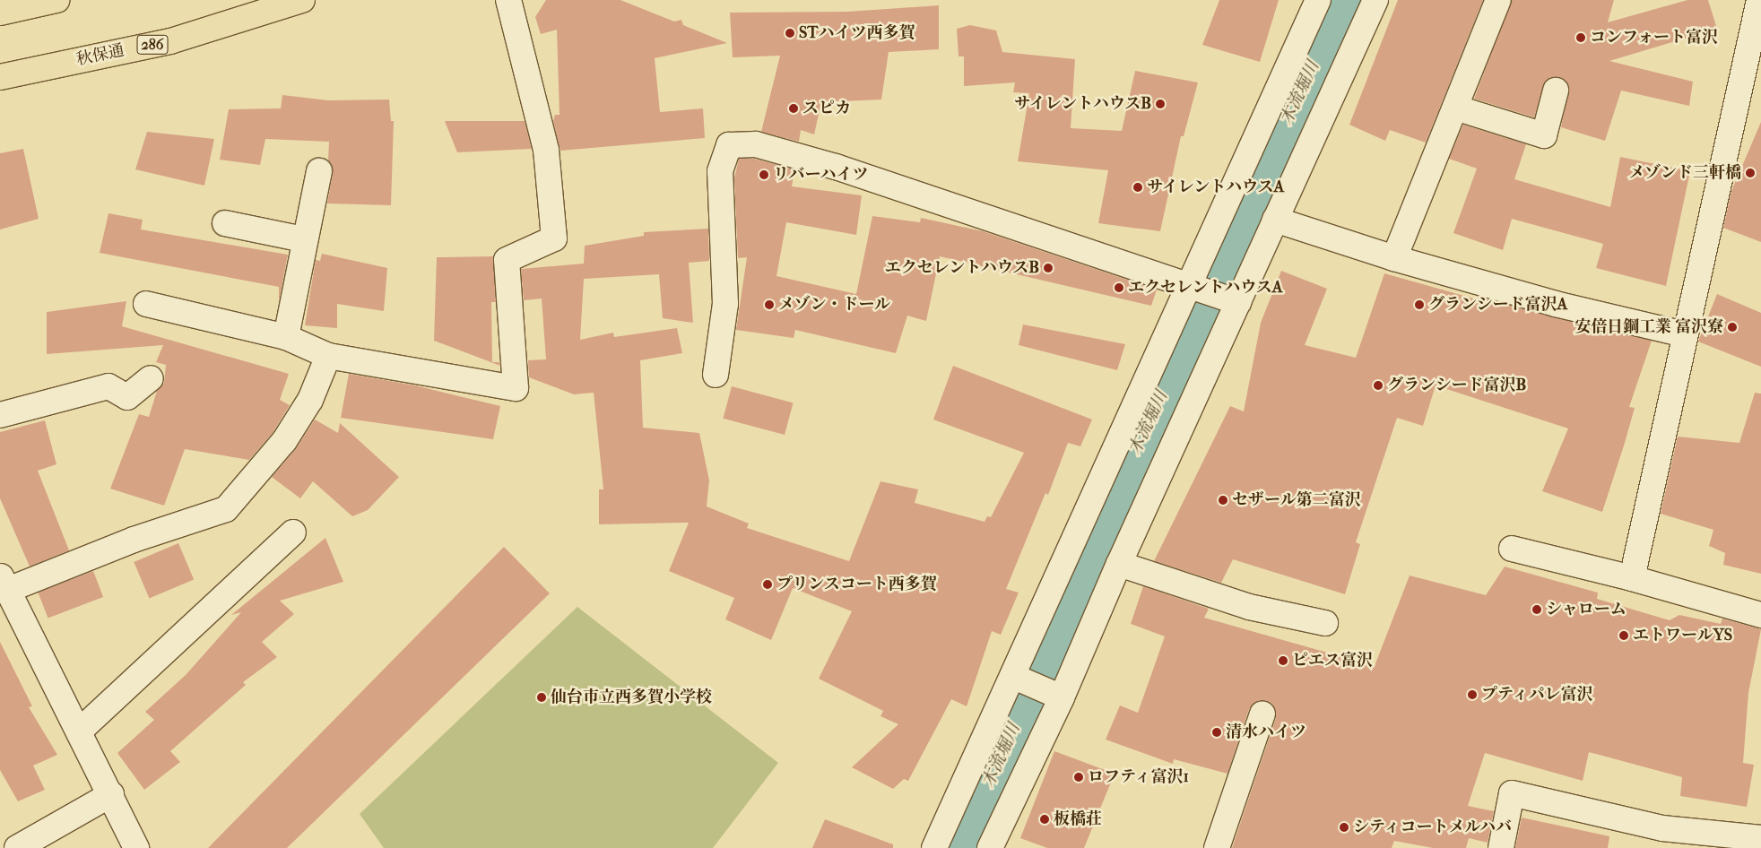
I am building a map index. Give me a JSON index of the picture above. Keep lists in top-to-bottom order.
{
  "streets": {
    "highway": ["286", "秋保通"]
  },
  "water": ["木流堀川"],
  "places": [
    "STハイツ西多賀",
    "コンフォート富沢",
    "サイレントハウスB",
    "スピカ",
    "メゾンド三軒橋",
    "リバーハイツ",
    "サイレントハウスA",
    "エクセレントハウスB",
    "エクセレントハウスA",
    "メゾン・ドール",
    "グランシード富沢A",
    "安倍日鋼工業 富沢寮",
    "グランシード富沢B",
    "セザール第二富沢",
    "プリンスコート西多賀",
    "シャローム",
    "エトワールYS",
    "ピエス富沢",
    "プティパレ富沢",
    "仙台市立西多賀小学校",
    "清水ハイツ",
    "ロフティ富沢1",
    "板橋荘",
    "シティコートメルハバ"
  ]
}
